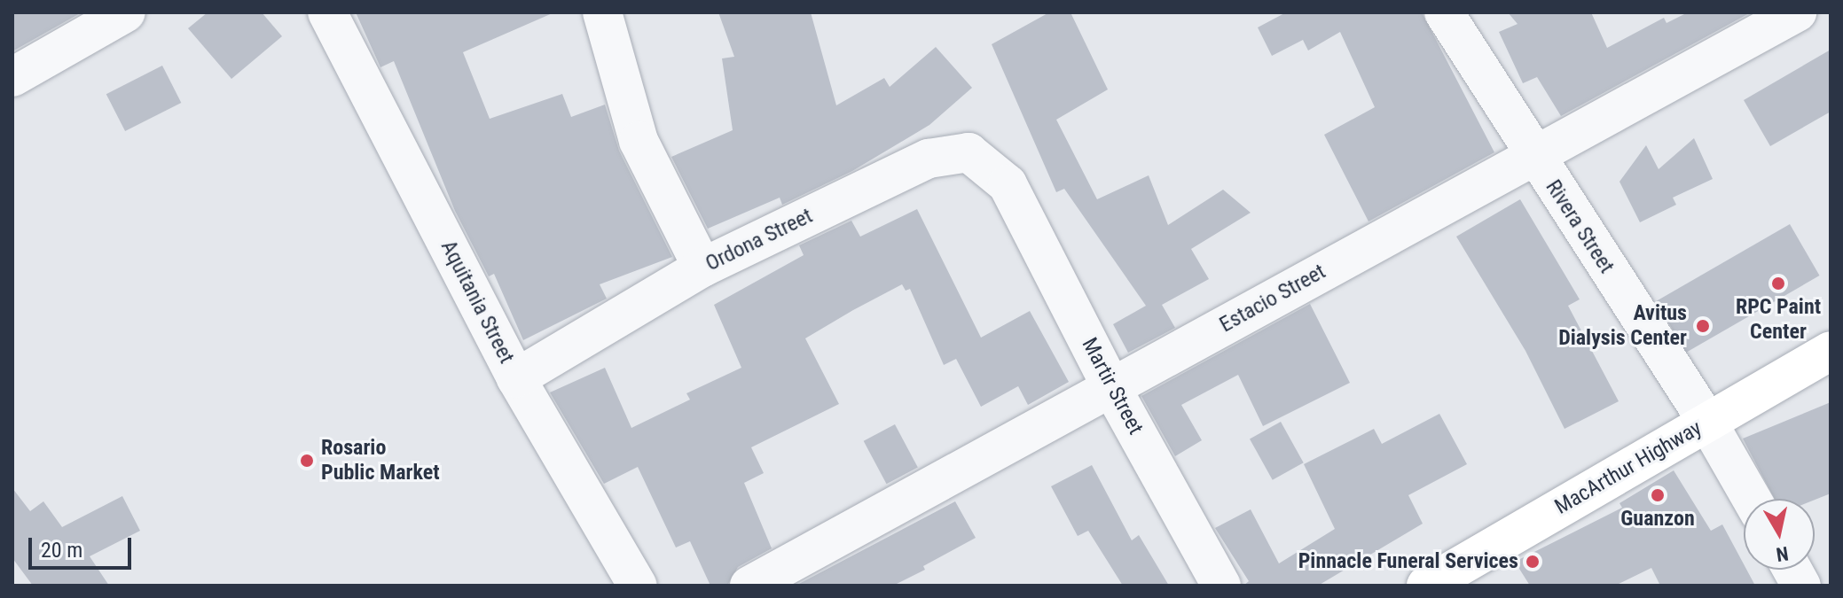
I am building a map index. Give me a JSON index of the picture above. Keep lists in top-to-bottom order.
{
  "streets": {
    "highway": ["MacArthur Highway"],
    "street": [
      "Rivera Street",
      "Ordona Street",
      "Estacio Street",
      "Aquitania Street",
      "Martir Street"
    ]
  },
  "crossings": [
    ["Rivera Street", "Estacio Street"],
    ["Rivera Street", "MacArthur Highway"],
    ["Ordona Street", "Aquitania Street"],
    ["Ordona Street", "Martir Street"],
    ["Estacio Street", "Martir Street"]
  ],
  "places": [
    "RPC Paint Center",
    "Avitus Dialysis Center",
    "Rosario Public Market",
    "Guanzon",
    "Pinnacle Funeral Services"
  ],
  "scale_bar": "20 m",
  "north": "bottom"
}
